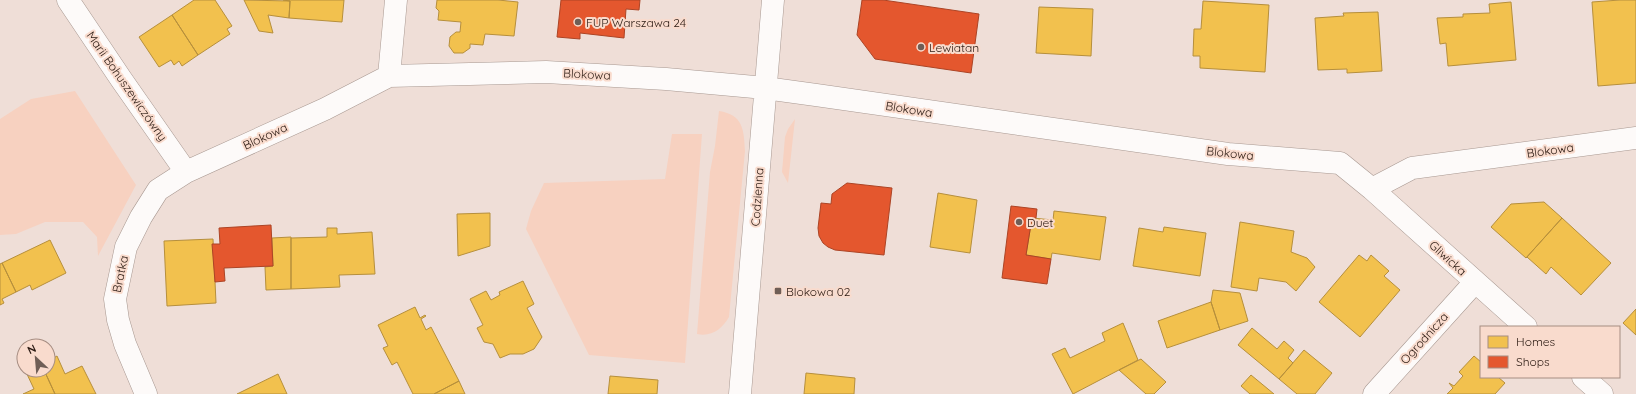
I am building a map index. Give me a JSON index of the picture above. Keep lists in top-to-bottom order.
{
  "streets": {
    "street": [
      "Blokowa",
      "Marii Bohuszewiczówny",
      "Codzienna",
      "Gliwicka",
      "Bratka",
      "Ogrodnicza"
    ]
  },
  "crossings": [
    ["Blokowa", "Marii Bohuszewiczówny"],
    ["Blokowa", "Codzienna"],
    ["Blokowa", "Gliwicka"],
    ["Blokowa", "Bratka"],
    ["Marii Bohuszewiczówny", "Bratka"],
    ["Gliwicka", "Ogrodnicza"]
  ],
  "places": {
    "other": ["FUP Warszawa 24", "Lewiatan", "Duet"],
    "transit": ["Blokowa 02"]
  },
  "legend": ["Homes", "Shops"],
  "north": "top left"
}
